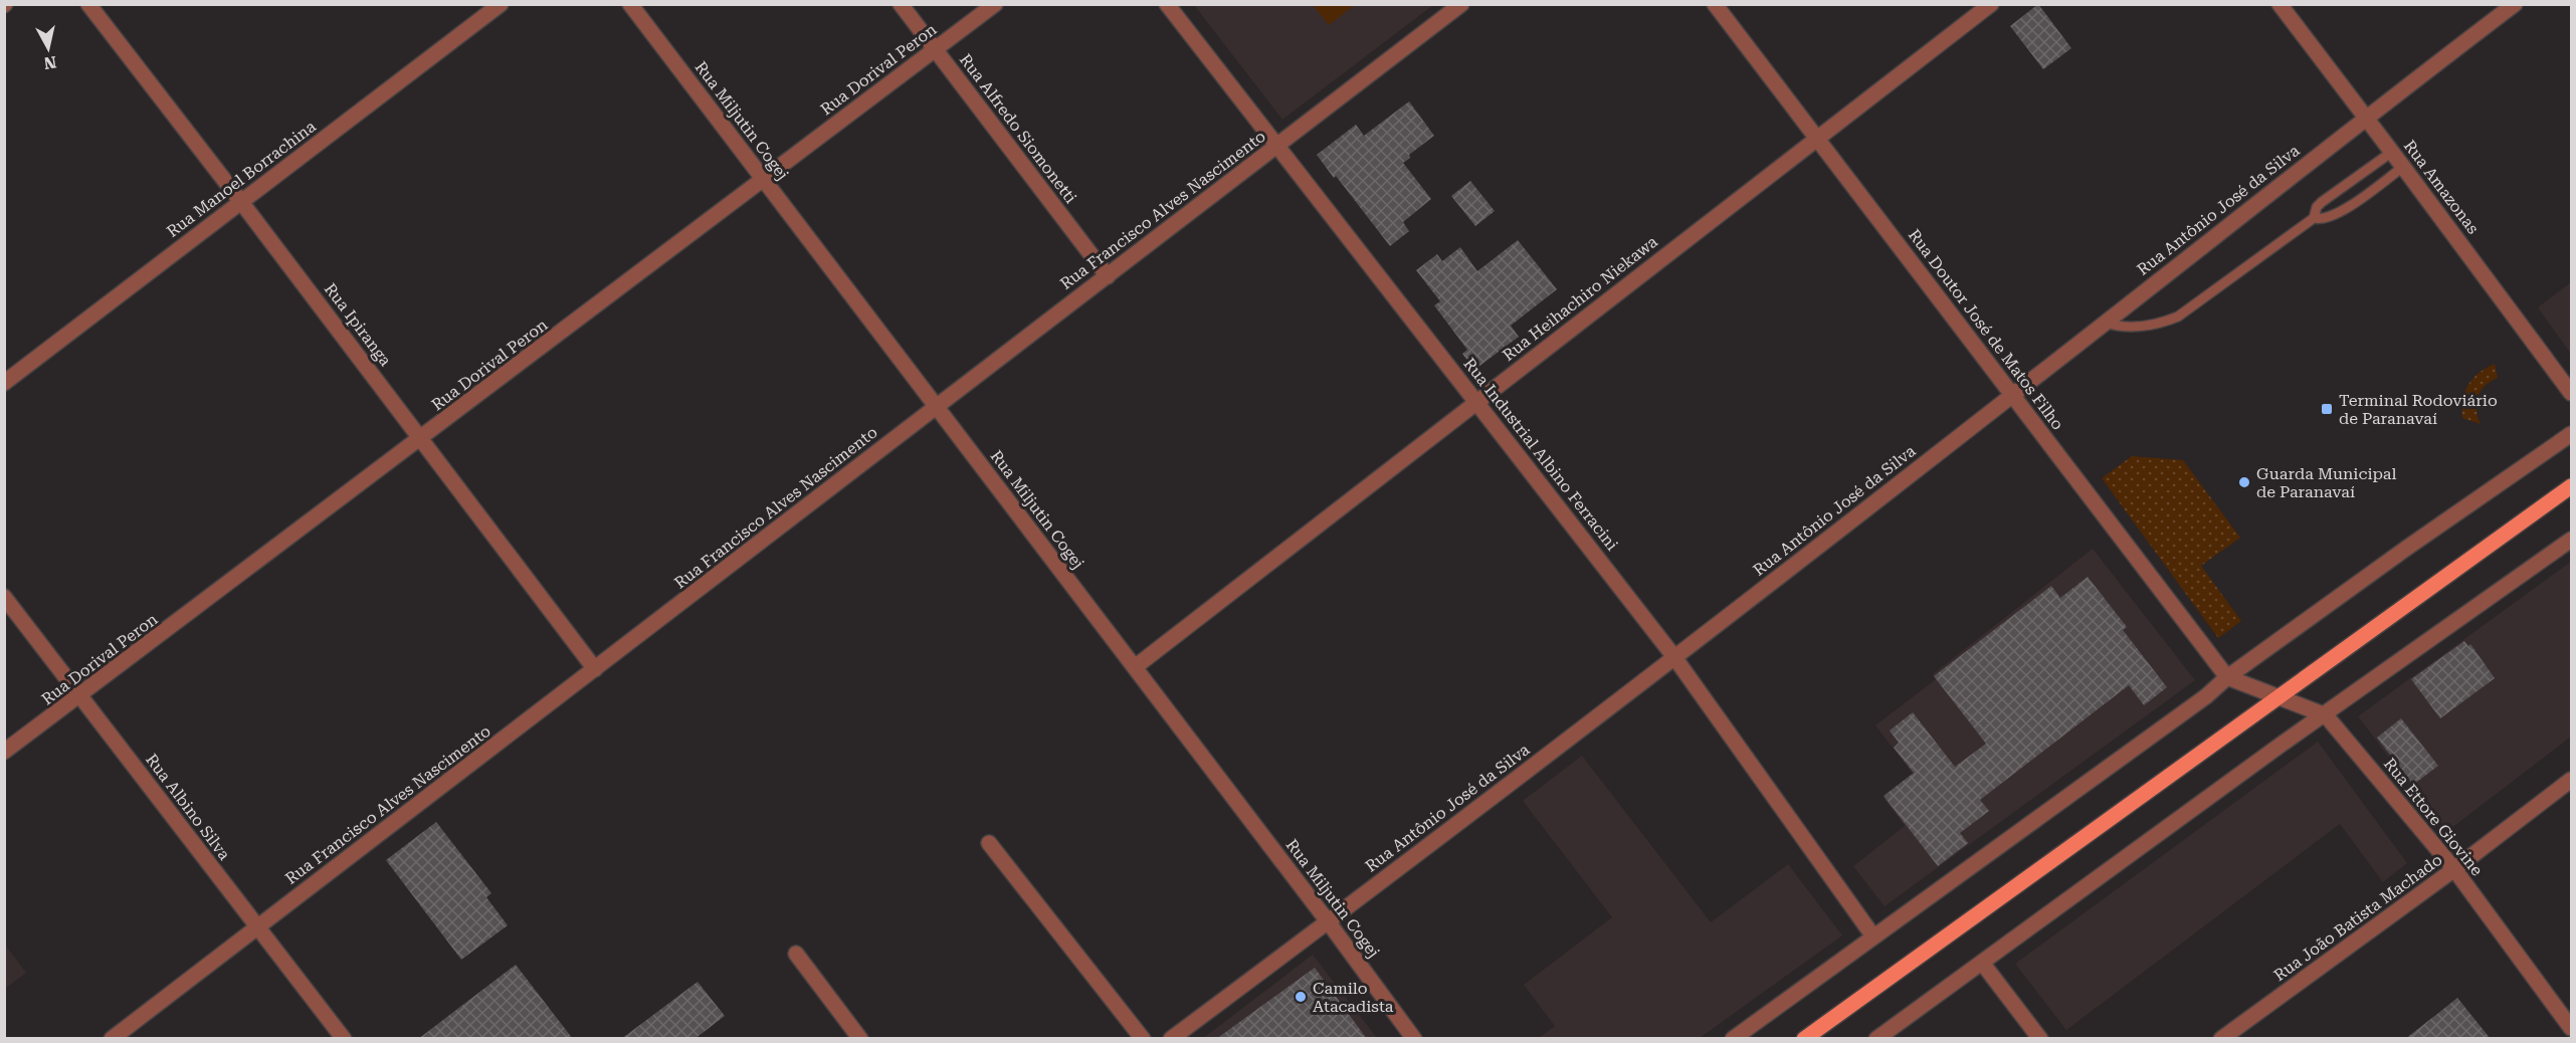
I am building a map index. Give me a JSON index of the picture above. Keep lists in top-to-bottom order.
{
  "streets": {
    "street": [
      "Rua Dorival Peron",
      "Rua Miljutin Cogej",
      "Rua Alfredo Siomonetti",
      "Rua Manoel Borrachina",
      "Rua Amazonas",
      "Rua Francisco Alves Nascimento",
      "Rua Antônio José da Silva",
      "Rua Heihachiro Niekawa",
      "Rua Ipiranga",
      "Rua Doutor José de Matos Filho",
      "Rua Industrial Albino Ferracini",
      "Rua Albino Silva",
      "Rua Ettore Giovine",
      "Rua João Batista Machado"
    ]
  },
  "crossings": [
    ["Rua Dorival Peron", "Rua Miljutin Cogej"],
    ["Rua Dorival Peron", "Rua Alfredo Siomonetti"],
    ["Rua Dorival Peron", "Rua Ipiranga"],
    ["Rua Dorival Peron", "Rua Albino Silva"],
    ["Rua Miljutin Cogej", "Rua Francisco Alves Nascimento"],
    ["Rua Miljutin Cogej", "Rua Antônio José da Silva"],
    ["Rua Miljutin Cogej", "Rua Heihachiro Niekawa"],
    ["Rua Alfredo Siomonetti", "Rua Francisco Alves Nascimento"],
    ["Rua Manoel Borrachina", "Rua Ipiranga"],
    ["Rua Amazonas", "Rua Antônio José da Silva"],
    ["Rua Francisco Alves Nascimento", "Rua Ipiranga"],
    ["Rua Francisco Alves Nascimento", "Rua Industrial Albino Ferracini"],
    ["Rua Francisco Alves Nascimento", "Rua Albino Silva"],
    ["Rua Antônio José da Silva", "Rua Doutor José de Matos Filho"],
    ["Rua Antônio José da Silva", "Rua Industrial Albino Ferracini"],
    ["Rua Heihachiro Niekawa", "Rua Doutor José de Matos Filho"],
    ["Rua Heihachiro Niekawa", "Rua Industrial Albino Ferracini"],
    ["Rua Doutor José de Matos Filho", "Rua Ettore Giovine"],
    ["Rua Ettore Giovine", "Rua João Batista Machado"]
  ],
  "places": {
    "transit": ["Terminal Rodoviário de Paranavaí"],
    "other": ["Guarda Municipal de Paranavaí", "Camilo Atacadista"]
  },
  "north": "bottom"
}
